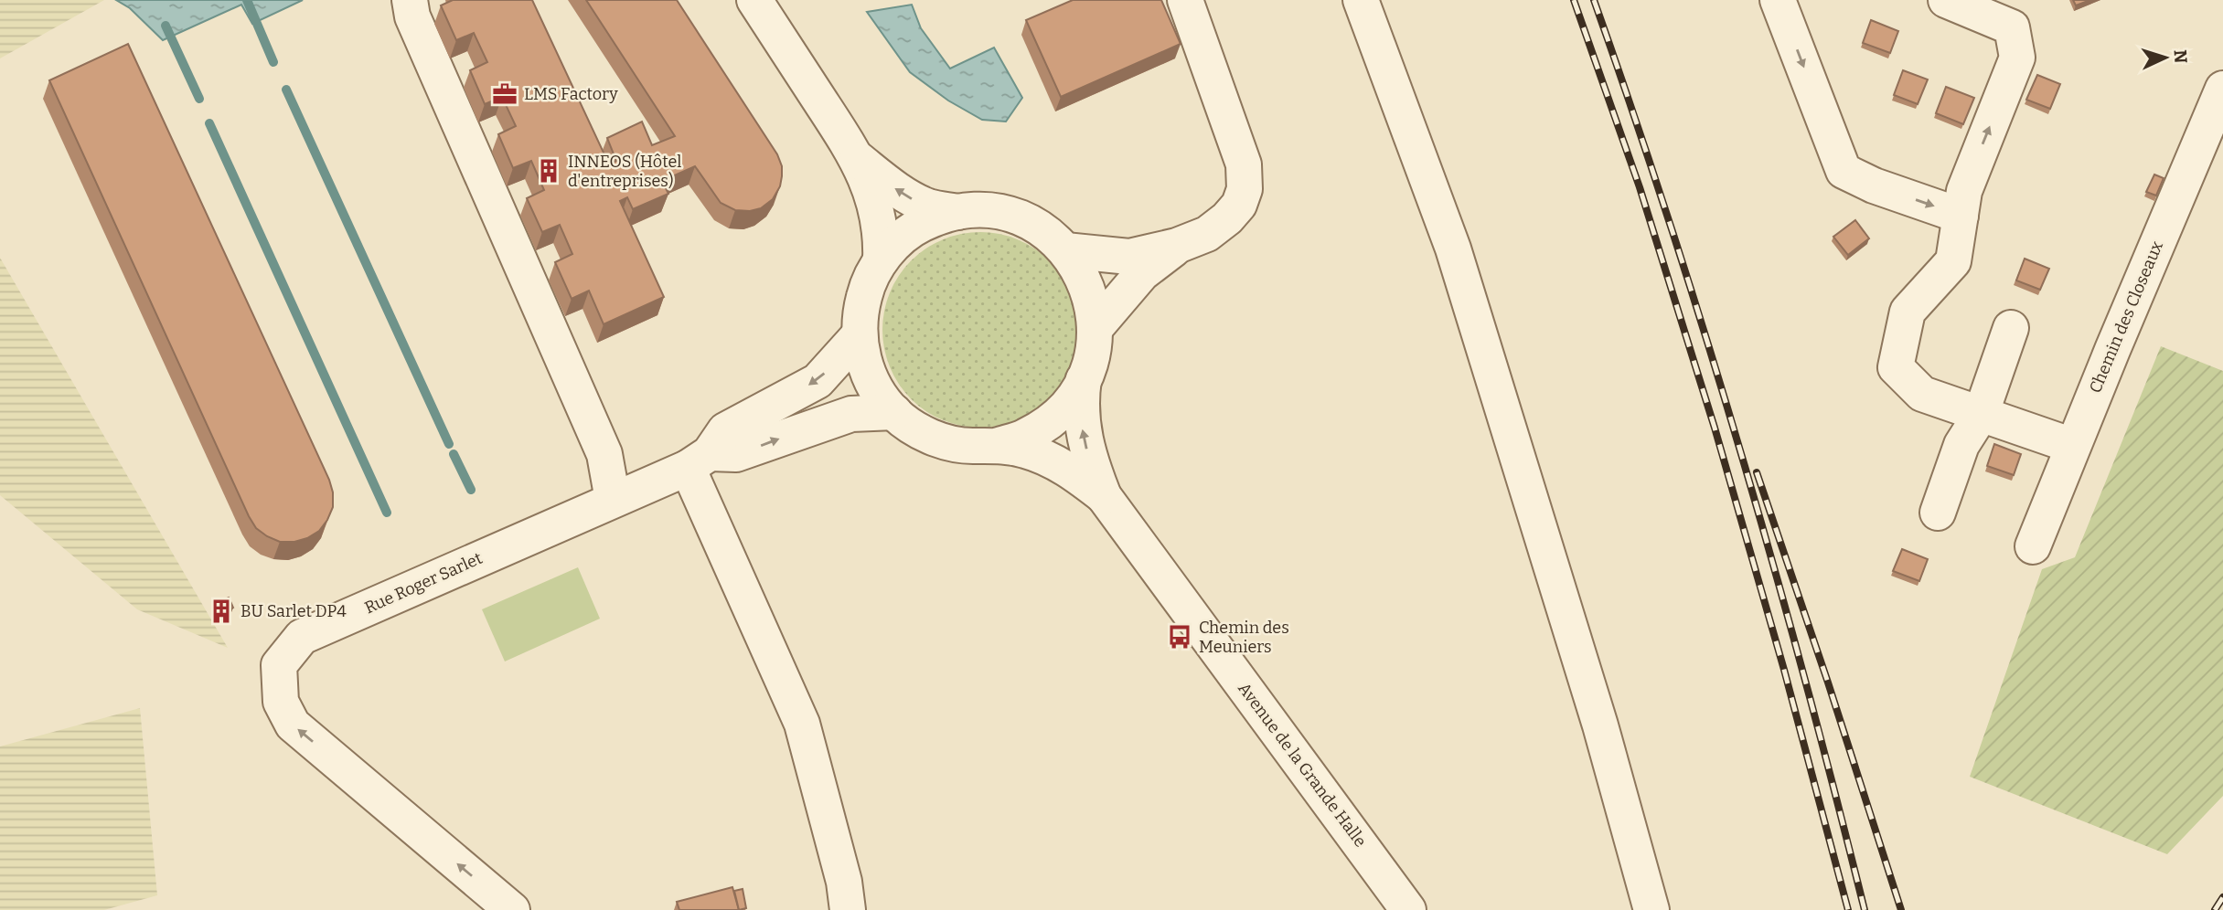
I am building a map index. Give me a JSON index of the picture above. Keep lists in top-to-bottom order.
{
  "streets": {
    "street": ["Chemin des Closeaux", "Rue Roger Sarlet", "Avenue de la Grande Halle"]
  },
  "places": {
    "office": ["LMS Factory"],
    "building": ["INNEOS (Hôtel d'entreprises)", "BU Sarlet DP4"],
    "bus stop": ["Chemin des Meuniers"]
  },
  "north": "right"
}
